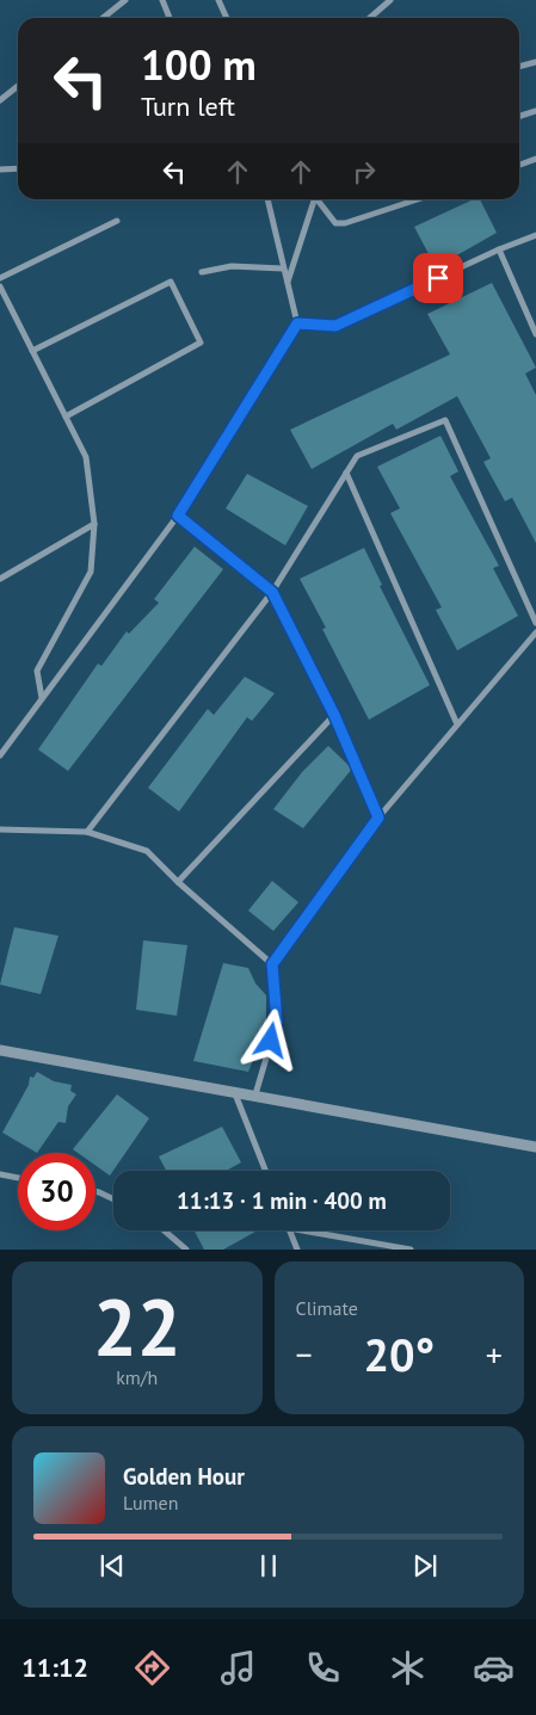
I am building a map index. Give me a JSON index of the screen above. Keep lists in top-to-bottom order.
{
  "page": {
    "turn": ["100 m", "Turn left"],
    "limit": "30",
    "trip": "11:13 · 1 min · 400 m",
    "tile": [
      ["22", "km/h"],
      "Climate"
    ],
    "heat": ["−", "20°", "+"],
    "song": ["Golden Hour", "Lumen"],
    "tabs": "11:12"
  }
}
